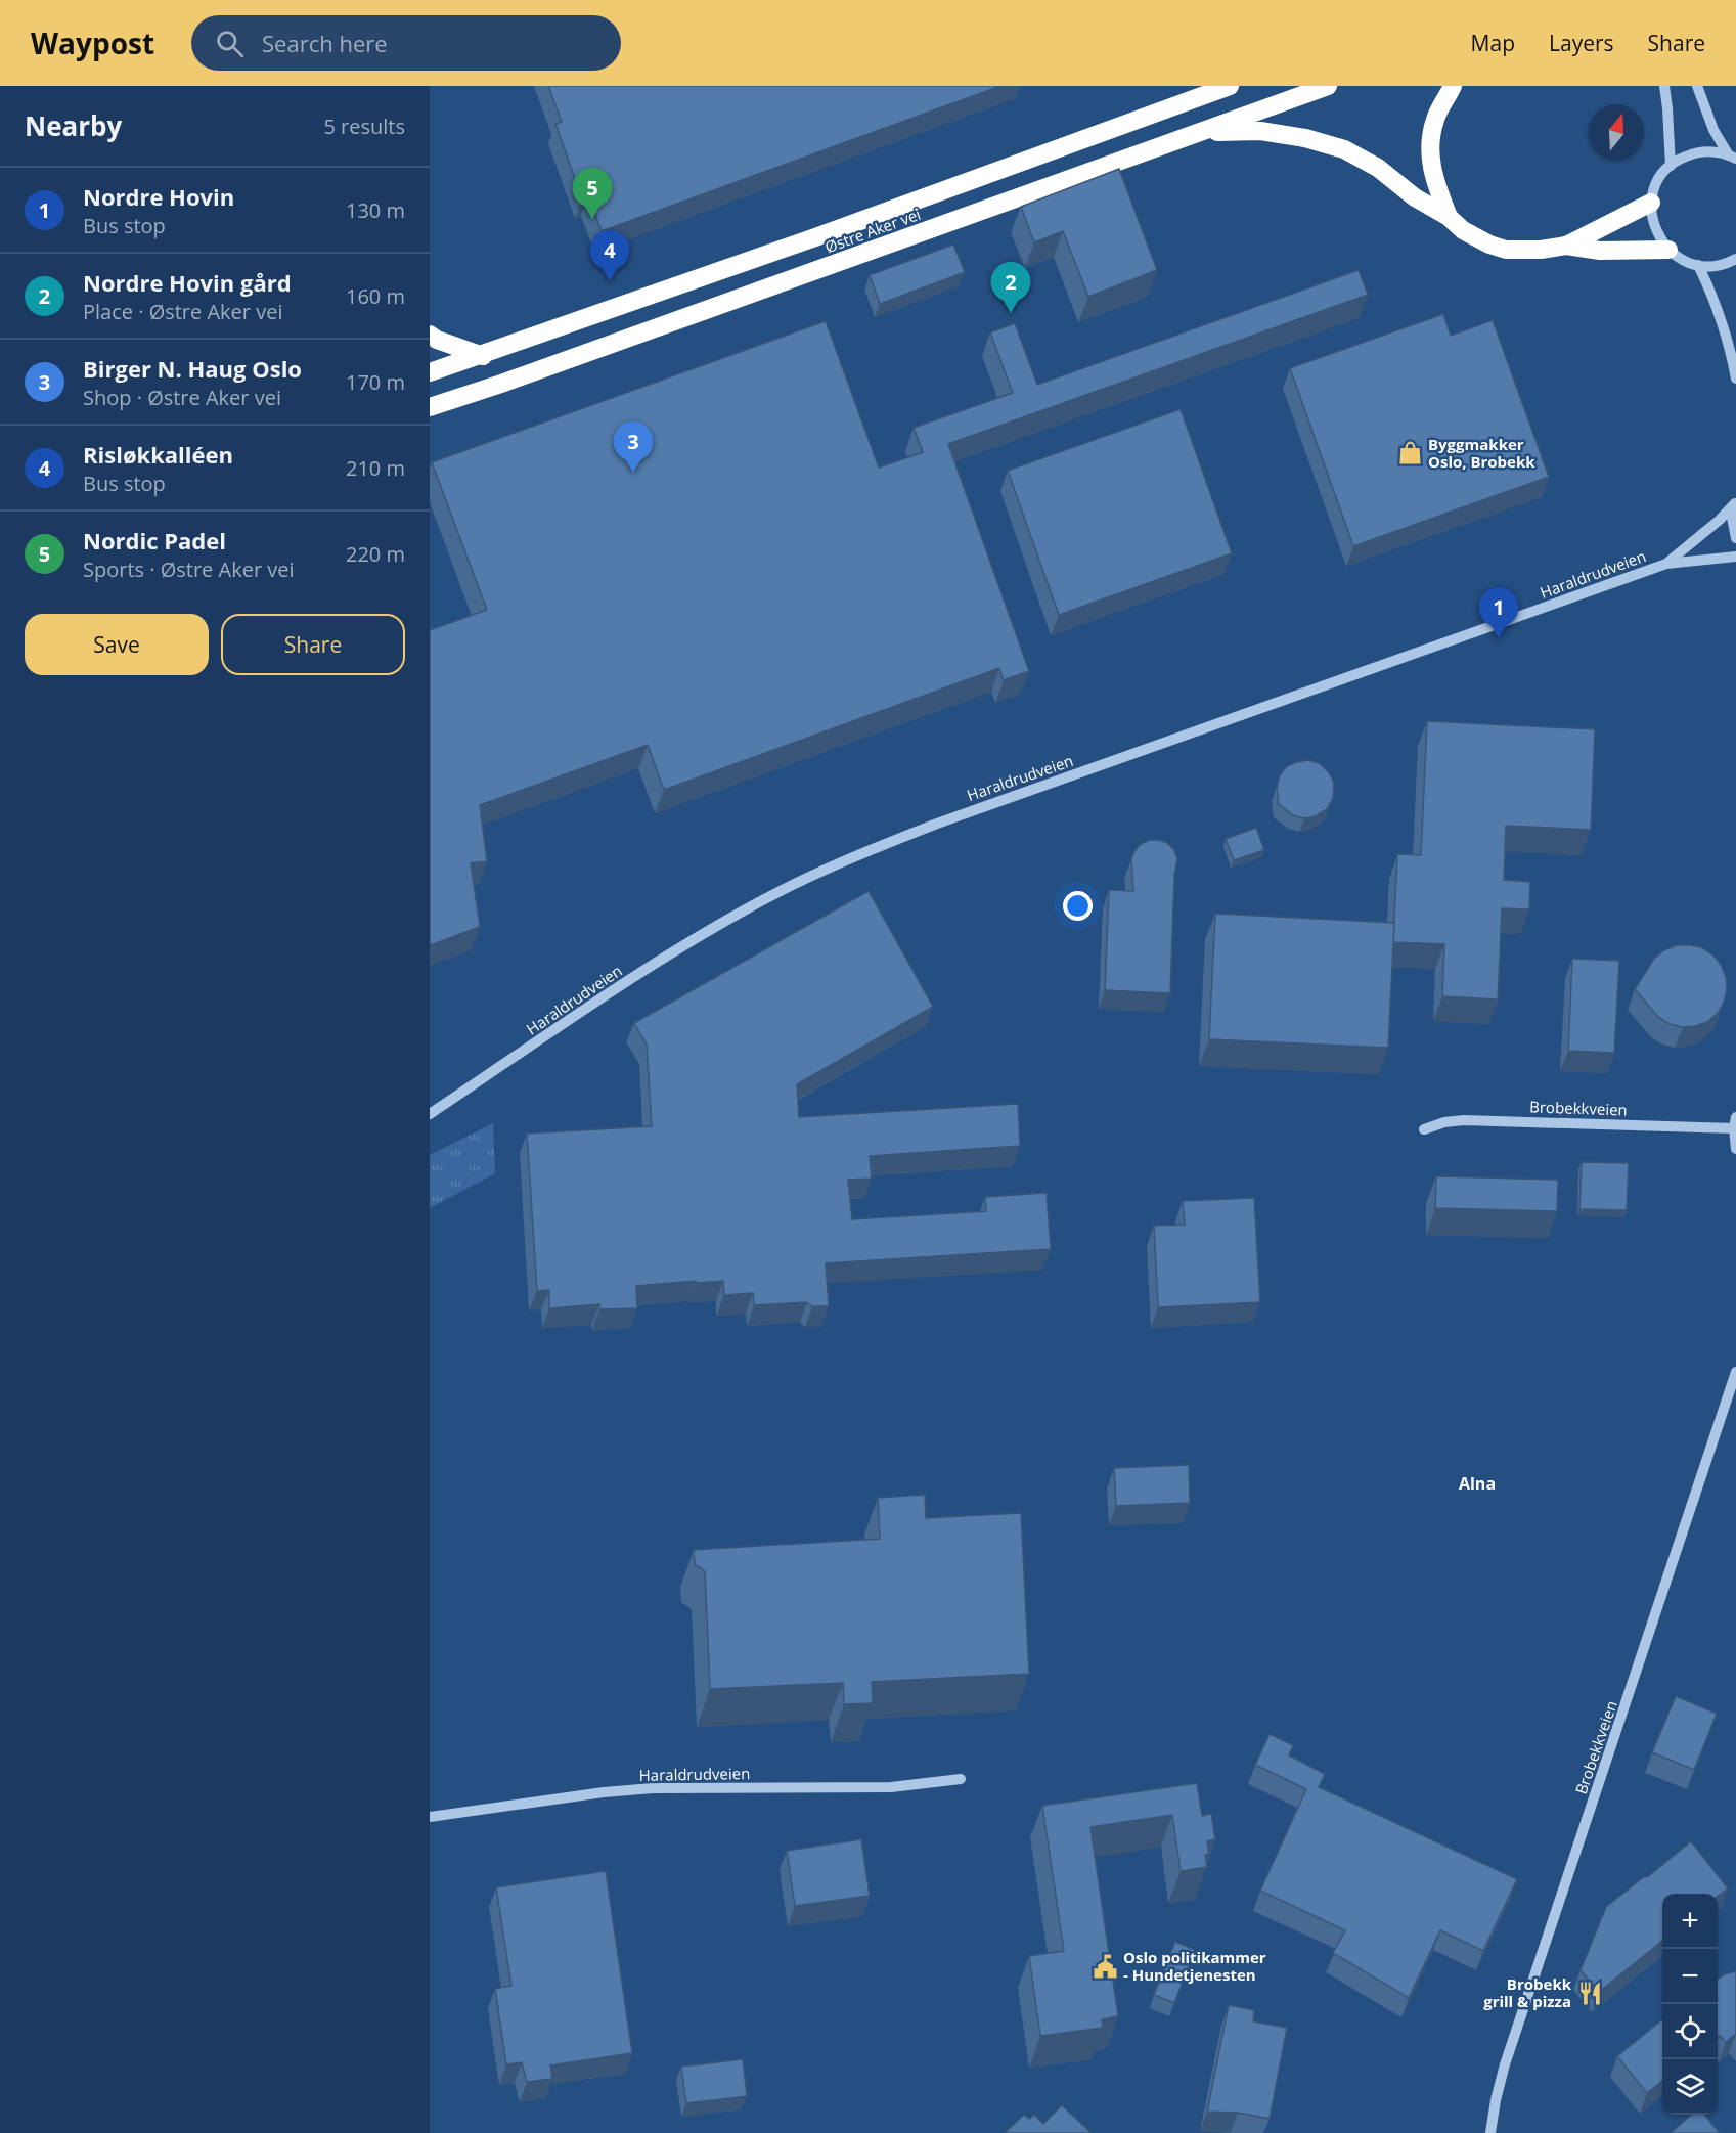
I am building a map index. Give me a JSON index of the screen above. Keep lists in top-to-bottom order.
{
  "streets": {
    "highway": ["Østre Aker vei"],
    "street": ["Haraldrudveien", "Brobekkveien"]
  },
  "districts": ["Alna"],
  "places": {
    "shop": ["Byggmakker Oslo, Brobekk"],
    "public building": ["Oslo politikammer - Hundetjenesten"],
    "restaurant": ["Brobekk grill & pizza"]
  },
  "north": "top",
  "page": {
    "header": "Waypost",
    "search": "Search here",
    "nav": ["Map", "Layers", "Share"],
    "heading": ["Nearby", "5 results"],
    "list": [
      {
        "mark": "1",
        "name": "Nordre Hovin",
        "note": "Bus stop",
        "value": "130 m"
      },
      {
        "mark": "2",
        "name": "Nordre Hovin gård",
        "note": "Place · Østre Aker vei",
        "value": "160 m"
      },
      {
        "mark": "3",
        "name": "Birger N. Haug Oslo",
        "note": "Shop · Østre Aker vei",
        "value": "170 m"
      },
      {
        "mark": "4",
        "name": "Risløkkalléen",
        "note": "Bus stop",
        "value": "210 m"
      },
      {
        "mark": "5",
        "name": "Nordic Padel",
        "note": "Sports · Østre Aker vei",
        "value": "220 m"
      }
    ],
    "pins": [
      "5",
      "4",
      "2",
      "3",
      "1"
    ],
    "buttons": ["Save", "Share"],
    "map_buttons": ["+", "−"]
  }
}
